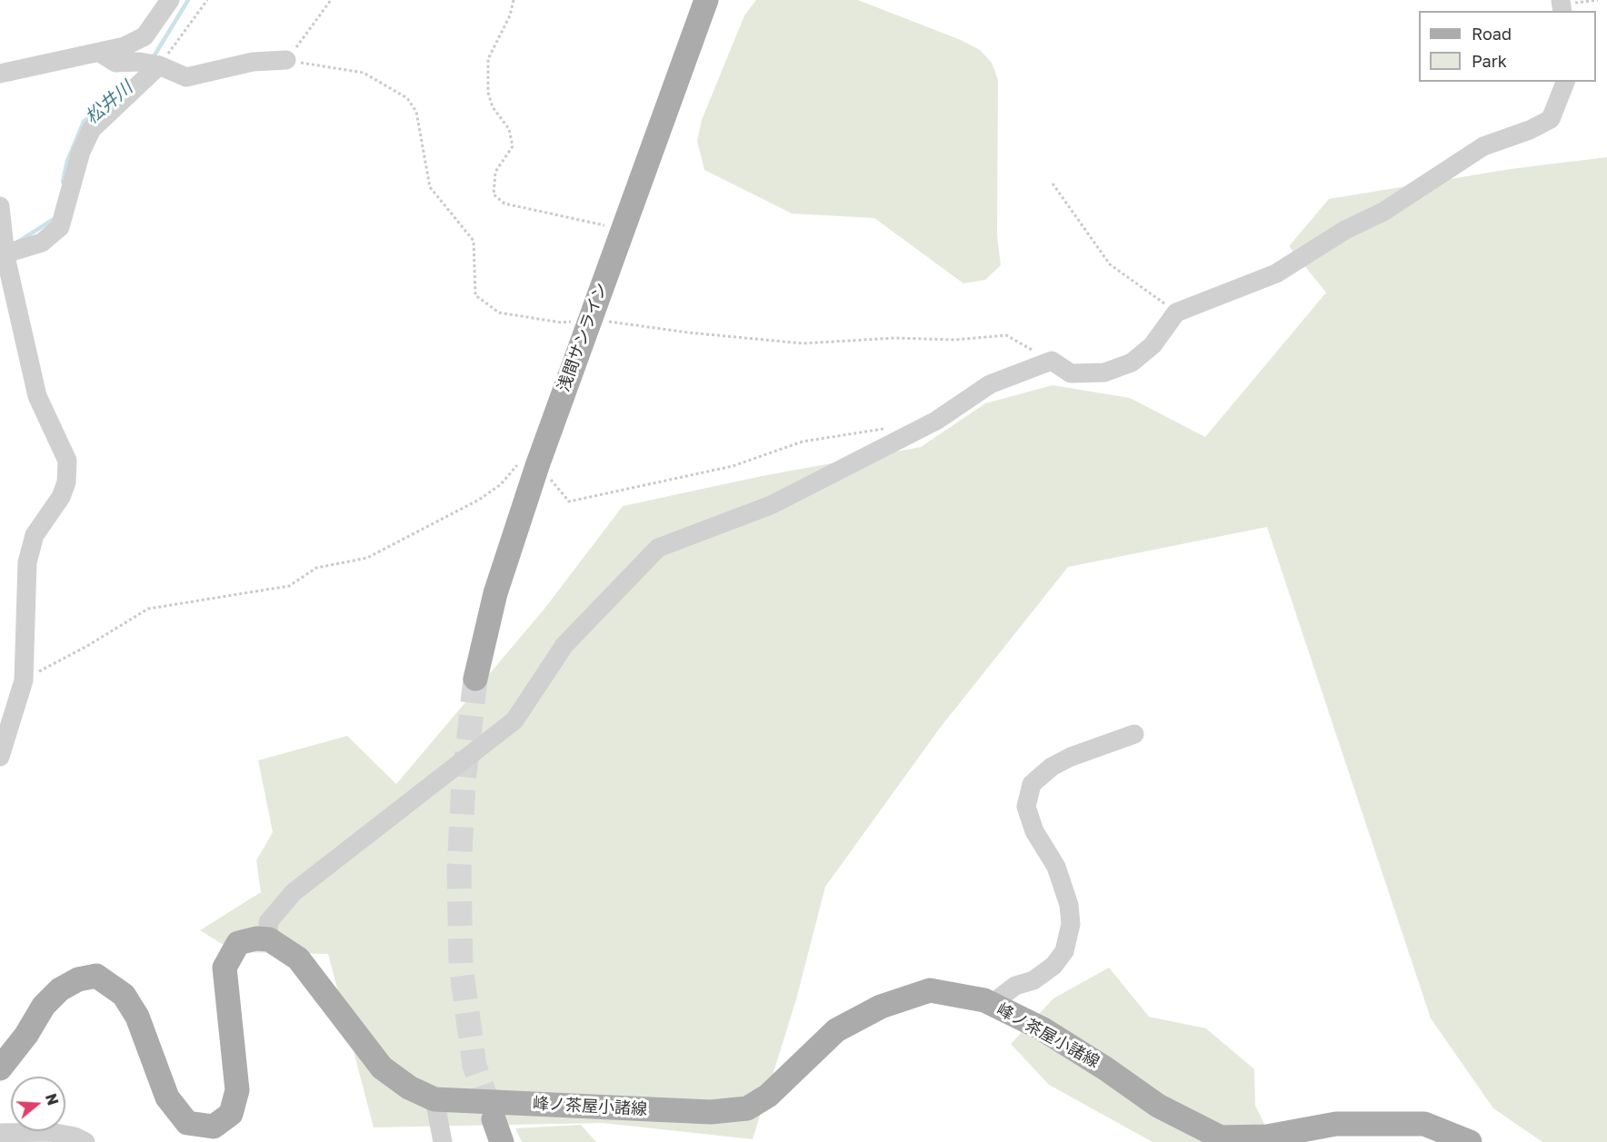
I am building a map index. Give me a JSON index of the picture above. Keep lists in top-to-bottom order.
{
  "streets": {
    "main road": ["浅間サンライン", "峰ノ茶屋小諸線"]
  },
  "water": ["松井川"],
  "legend": ["Road", "Park"],
  "north": "right"
}
